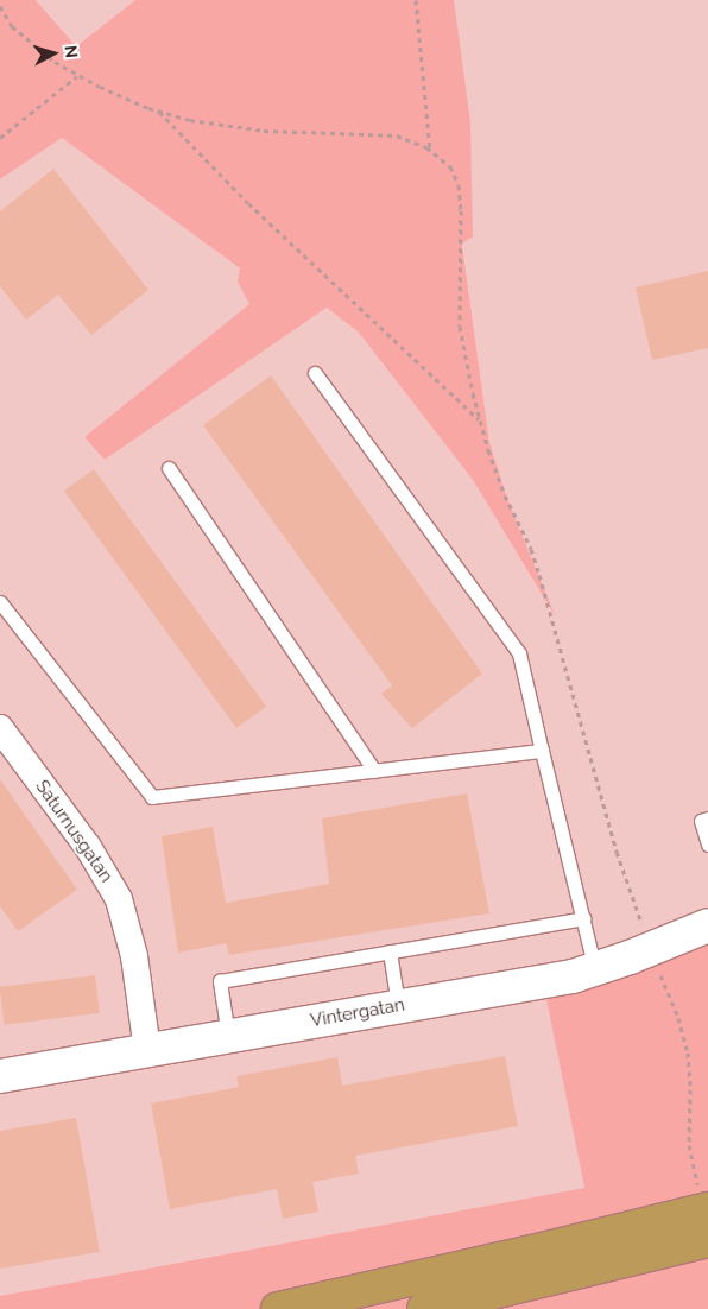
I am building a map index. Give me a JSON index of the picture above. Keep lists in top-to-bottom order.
{
  "streets": {
    "street": ["Saturnusgatan", "Vintergatan"]
  },
  "crossings": [
    ["Saturnusgatan", "Vintergatan"]
  ],
  "north": "right"
}
